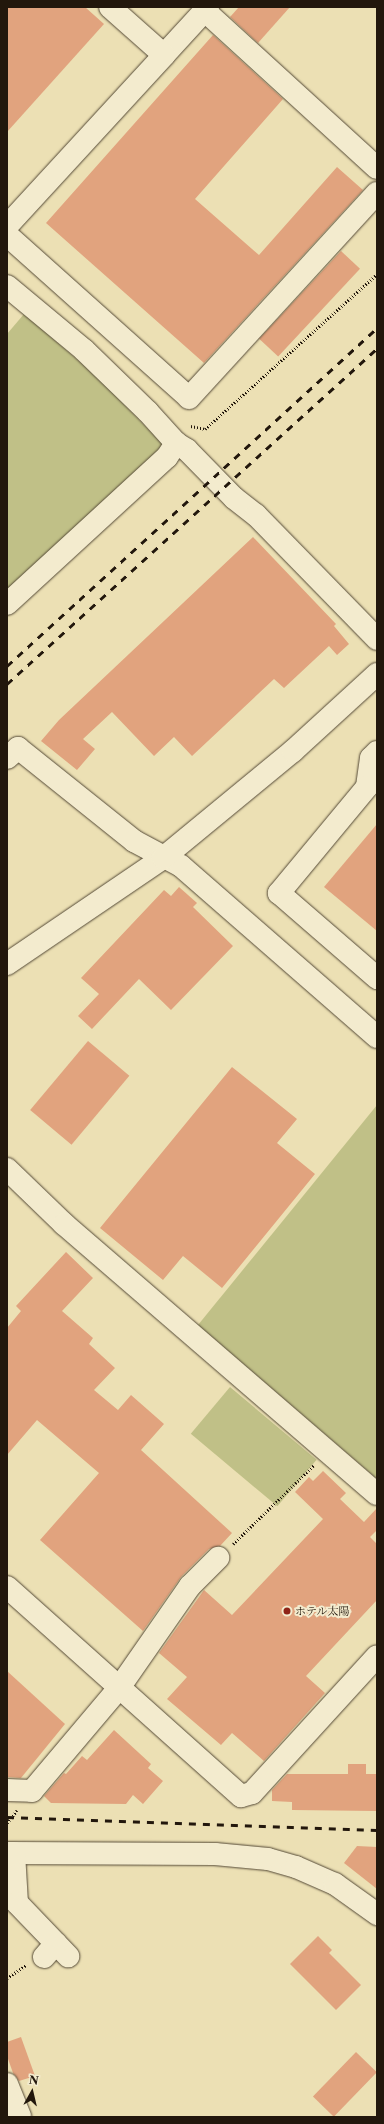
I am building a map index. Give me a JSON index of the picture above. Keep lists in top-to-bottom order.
{
  "places": ["ホテル太陽"],
  "north": "top"
}
